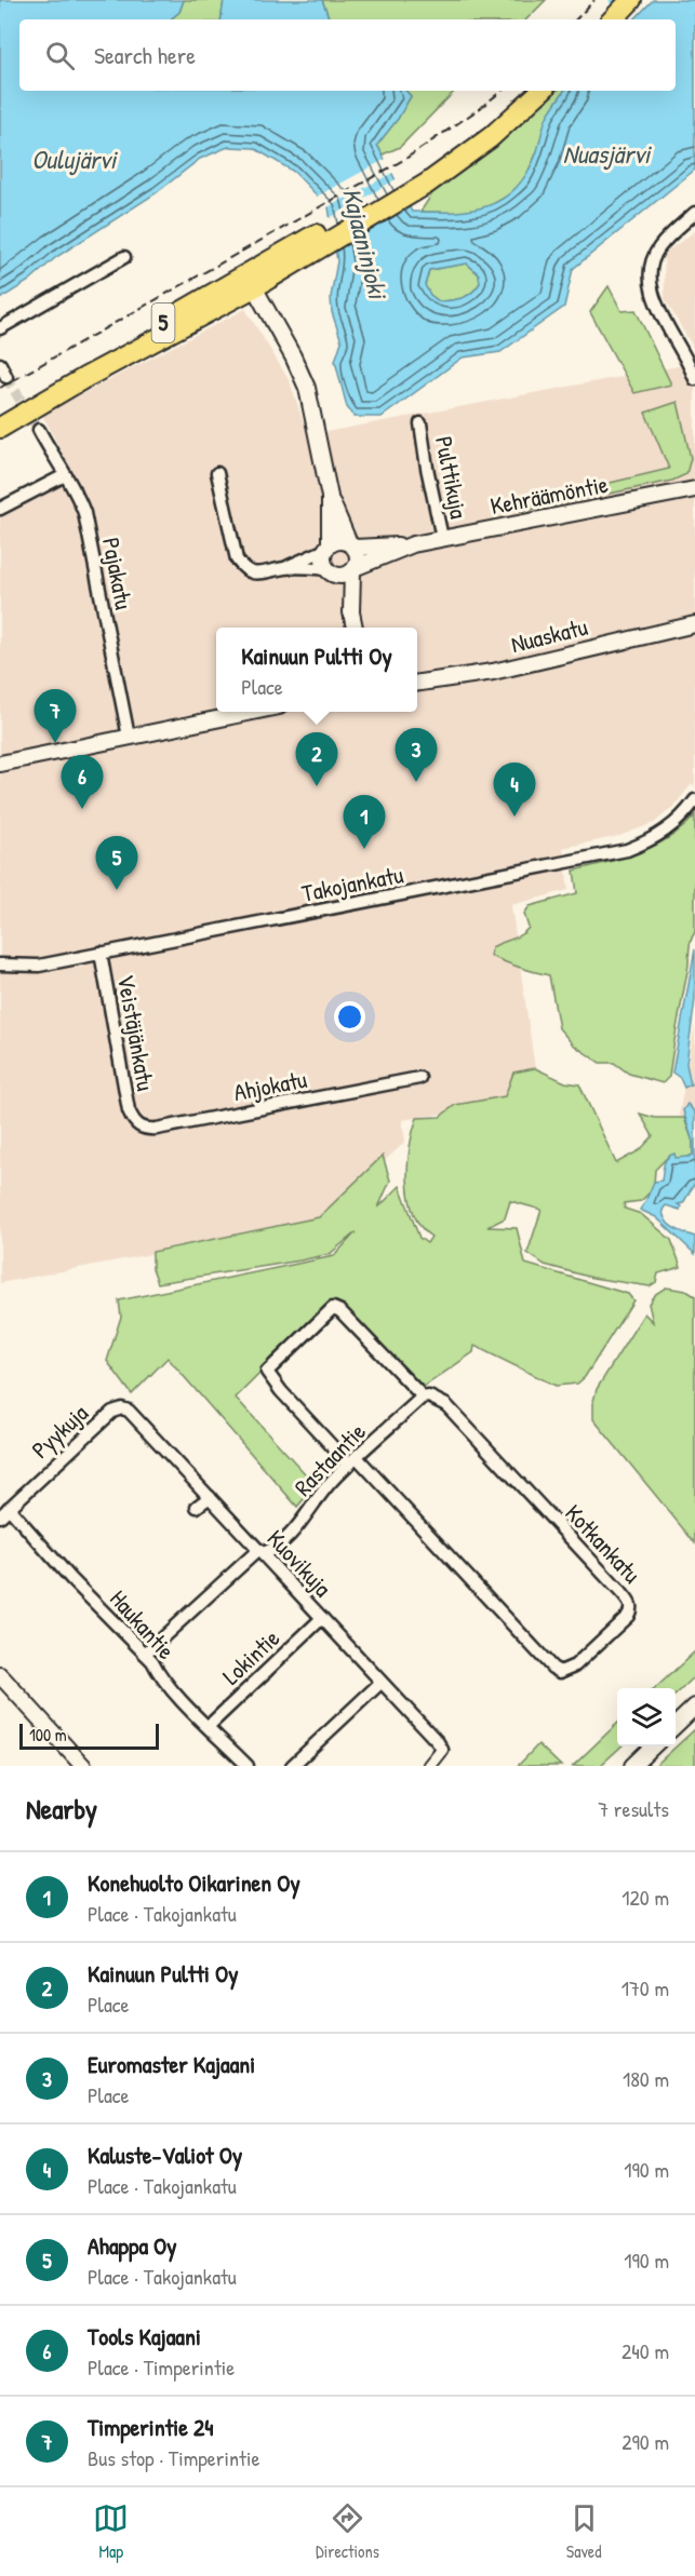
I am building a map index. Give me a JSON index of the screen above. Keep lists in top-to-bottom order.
{
  "streets": {
    "highway": ["5"],
    "street": [
      "Pulttikuja",
      "Kehräämöntie",
      "Pajakatu",
      "Nuaskatu",
      "Takojankatu",
      "Veistäjänkatu",
      "Ahjokatu",
      "Pyykuja",
      "Rastaantie",
      "Kotkankatu",
      "Kuovikuja",
      "Haukantie",
      "Lokintie"
    ]
  },
  "crossings": [
    ["Pulttikuja", "Kehräämöntie"],
    ["Takojankatu", "Veistäjänkatu"],
    ["Veistäjänkatu", "Ahjokatu"],
    ["Pyykuja", "Kuovikuja"],
    ["Pyykuja", "Haukantie"],
    ["Rastaantie", "Kotkankatu"],
    ["Rastaantie", "Kuovikuja"],
    ["Rastaantie", "Haukantie"],
    ["Kuovikuja", "Lokintie"],
    ["Haukantie", "Lokintie"]
  ],
  "water": ["Nuasjärvi", "Oulujärvi", "Kajaaninjoki"],
  "scale_bar": "100 m",
  "page": {
    "search": "Search here",
    "popup": ["Kainuun Pultti Oy", "Place"],
    "pins": [
      "7",
      "3",
      "2",
      "6",
      "4",
      "1",
      "5"
    ],
    "scale": "100 m",
    "heading": ["Nearby", "7 results"],
    "list": [
      {
        "mark": "1",
        "name": "Konehuolto Oikarinen Oy",
        "note": "Place · Takojankatu",
        "value": "120 m"
      },
      {
        "mark": "2",
        "name": "Kainuun Pultti Oy",
        "note": "Place",
        "value": "170 m"
      },
      {
        "mark": "3",
        "name": "Euromaster Kajaani",
        "note": "Place",
        "value": "180 m"
      },
      {
        "mark": "4",
        "name": "Kaluste-Valiot Oy",
        "note": "Place · Takojankatu",
        "value": "190 m"
      },
      {
        "mark": "5",
        "name": "Ahappa Oy",
        "note": "Place · Takojankatu",
        "value": "190 m"
      },
      {
        "mark": "6",
        "name": "Tools Kajaani",
        "note": "Place · Timperintie",
        "value": "240 m"
      },
      {
        "mark": "7",
        "name": "Timperintie 24",
        "note": "Bus stop · Timperintie",
        "value": "290 m"
      }
    ],
    "nav": ["Map", "Directions", "Saved"]
  }
}
